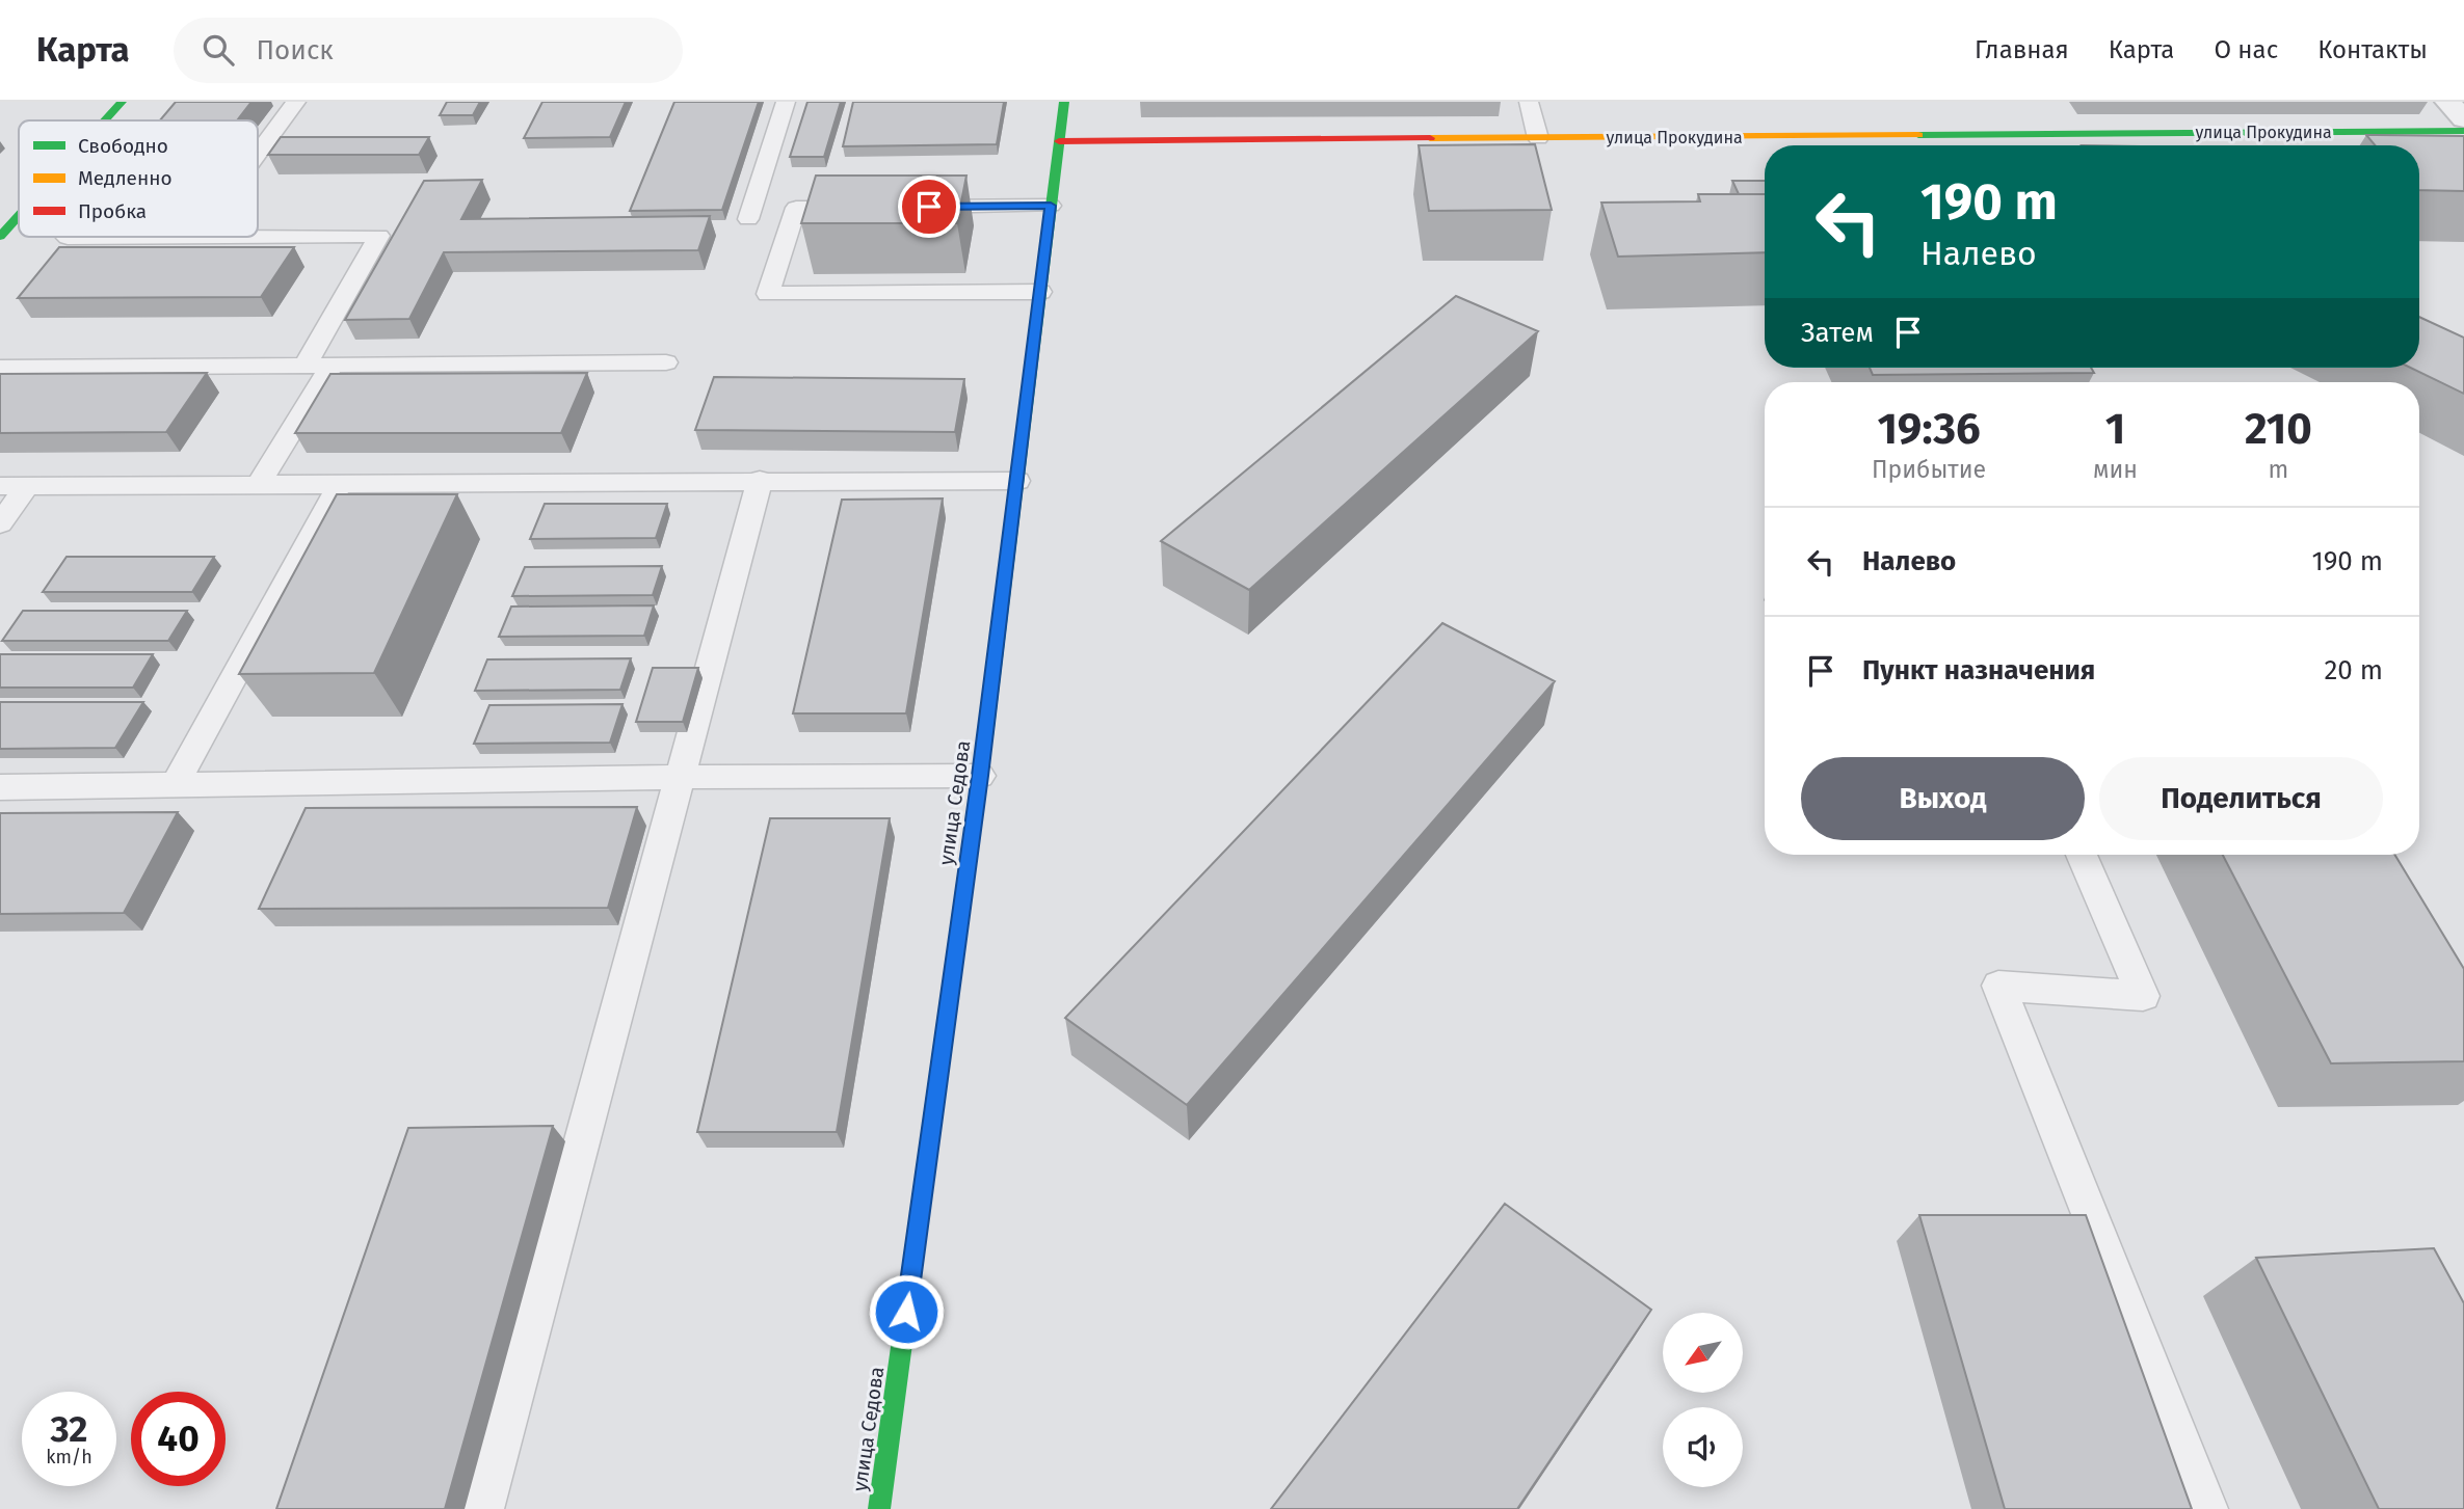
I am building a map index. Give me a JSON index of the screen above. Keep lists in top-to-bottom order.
{
  "streets": {
    "street": ["улица Прокудина", "улица Седова"]
  },
  "crossings": [
    ["улица Прокудина", "улица Седова"]
  ],
  "legend": ["Свободно", "Медленно", "Пробка"],
  "north": "bottom left",
  "page": {
    "header": "Карта",
    "search": "Поиск",
    "nav": [
      "Главная",
      "Карта",
      "О нас",
      "Контакты"
    ],
    "turn": ["190 m", "Налево"],
    "then": "Затем",
    "eta": [
      "19:36",
      "Прибытие",
      "1",
      "мин",
      "210",
      "m"
    ],
    "list": [
      {
        "name": "Налево",
        "value": "190 m"
      },
      {
        "name": "Пункт назначения",
        "value": "20 m"
      }
    ],
    "buttons": ["Выход", "Поделиться"],
    "speed": "32 km/h",
    "limit": "40"
  }
}
